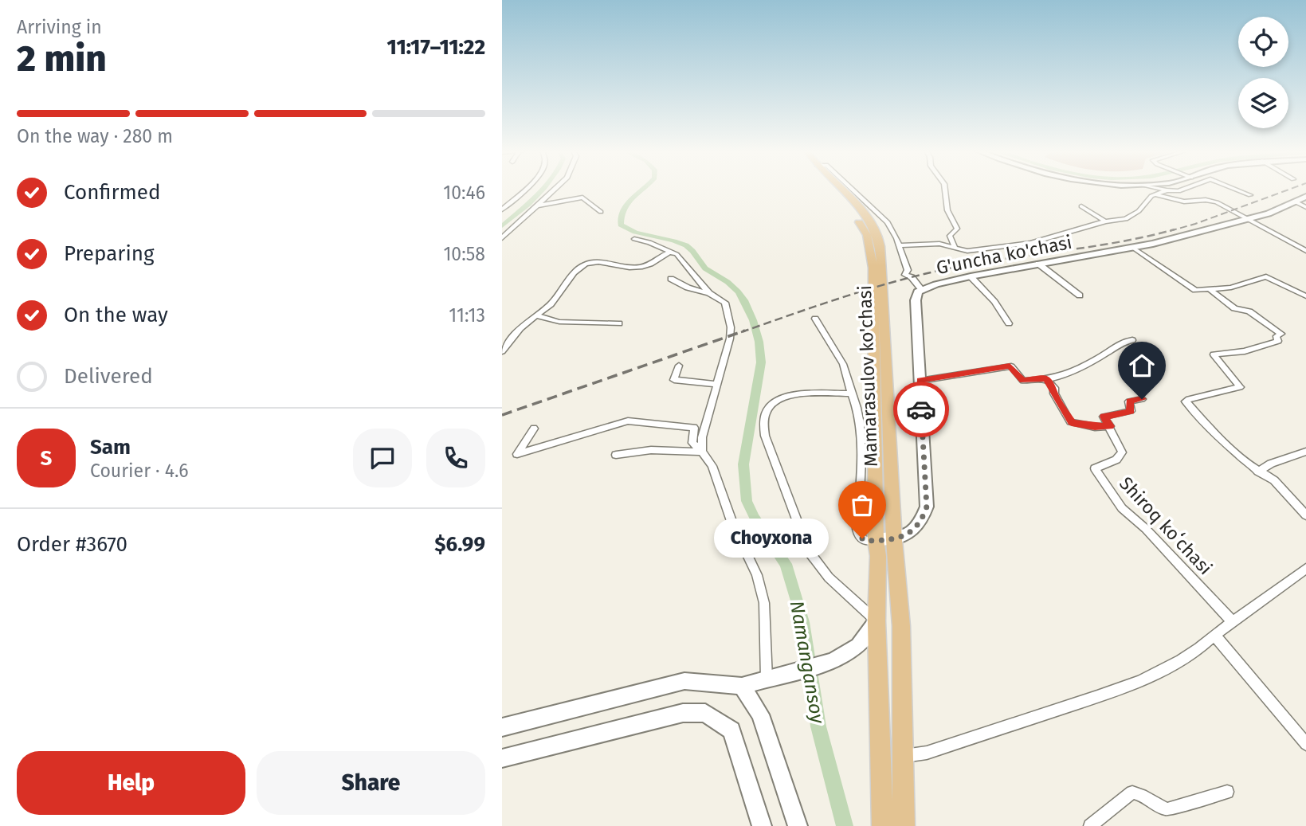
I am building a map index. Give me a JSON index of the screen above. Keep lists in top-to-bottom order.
{
  "streets": {
    "main road": ["Mamarasulov ko'chasi"],
    "street": ["G'uncha ko'chasi", "Shiroq koʻchasi"]
  },
  "crossings": [
    ["G'uncha ko'chasi", "Mamarasulov ko'chasi"]
  ],
  "water": ["Namangansoy"],
  "places": ["Choyxona"],
  "page": {
    "heading": ["2 min", "Arriving in", "11:17–11:22"],
    "panel": [
      "Sam",
      "Courier · 4.6",
      "Order #3670",
      "$6.99"
    ],
    "bar": "On the way · 280 m",
    "list": [
      ["Confirmed", "10:46"],
      ["Preparing", "10:58"],
      ["On the way", "11:13"],
      "Delivered"
    ],
    "round": "S",
    "bubble": "Choyxona",
    "buttons": ["Help", "Share"]
  }
}
